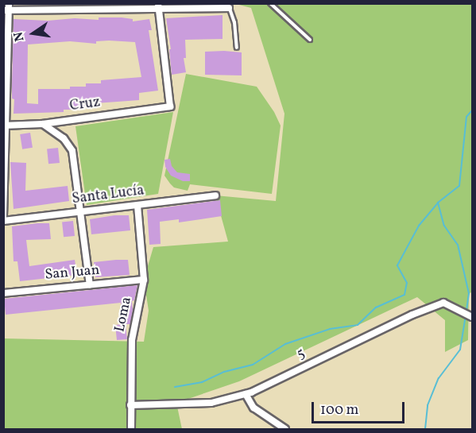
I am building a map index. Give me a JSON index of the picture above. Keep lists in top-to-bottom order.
{
  "streets": {
    "street": [
      "Cruz",
      "Santa Lucía",
      "San Juan",
      "Loma",
      "5"
    ]
  },
  "crossings": [
    ["Santa Lucía", "Loma"],
    ["San Juan", "Loma"],
    ["Loma", "5"]
  ],
  "scale_bar": "100 m",
  "north": "left"
}
